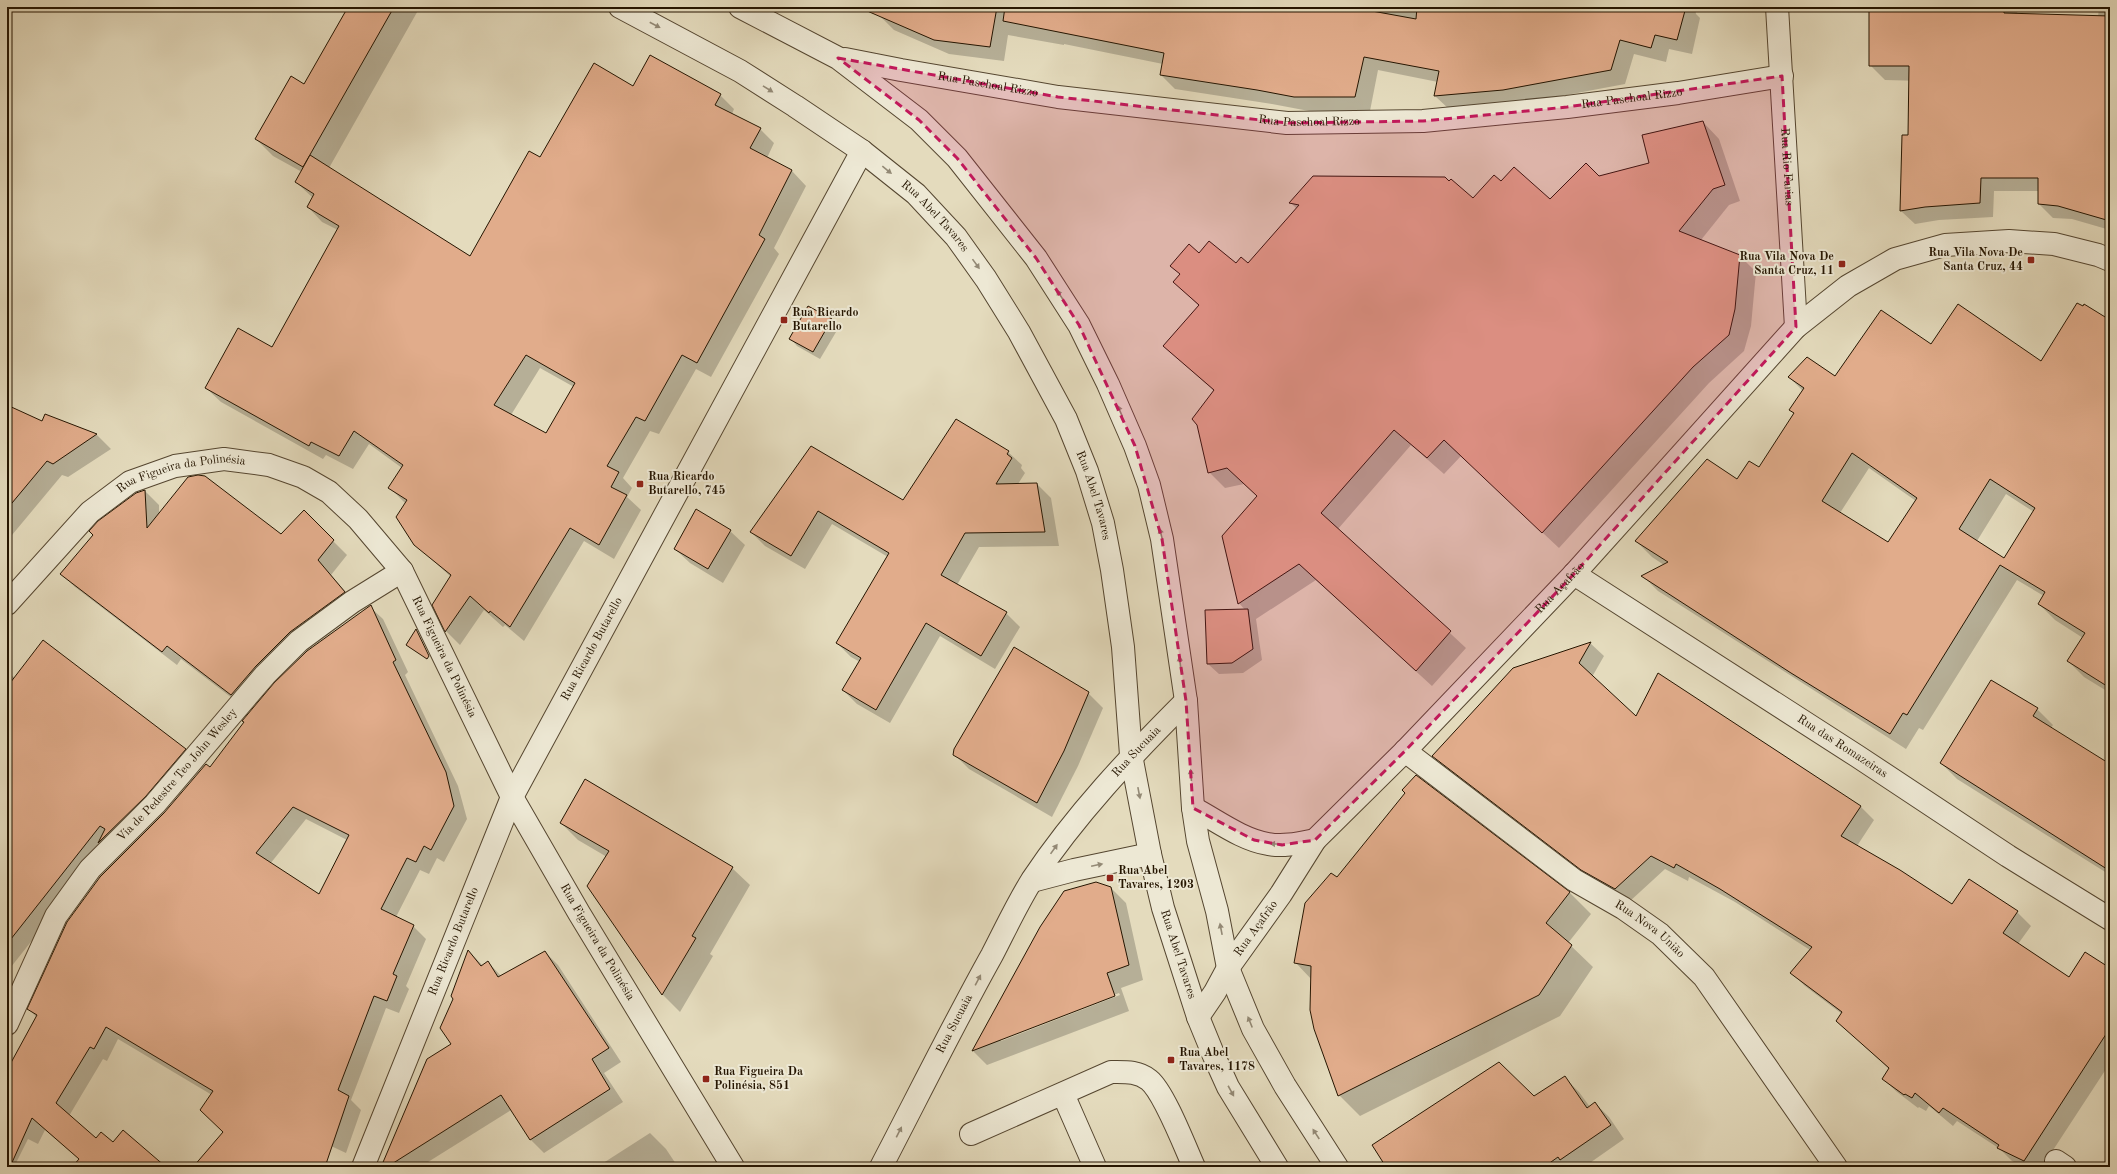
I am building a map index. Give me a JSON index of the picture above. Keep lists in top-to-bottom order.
{
  "streets": {
    "street": [
      "Rua Paschoal Rizzo",
      "Rua Rio Farias",
      "Rua Abel Tavares",
      "Rua Figueira da Polinésia",
      "Rua Açafrão",
      "Rua Ricardo Butarello",
      "Rua das Romazeiras",
      "Rua Sucuaia",
      "Via de Pedestre Teo John Wesley",
      "Rua Nova União"
    ]
  },
  "crossings": [
    ["Rua Paschoal Rizzo", "Rua Rio Farias"],
    ["Rua Rio Farias", "Rua Açafrão"],
    ["Rua Abel Tavares", "Rua Açafrão"],
    ["Rua Abel Tavares", "Rua Ricardo Butarello"],
    ["Rua Abel Tavares", "Rua Sucuaia"],
    ["Rua Figueira da Polinésia", "Rua Ricardo Butarello"],
    ["Rua Figueira da Polinésia", "Via de Pedestre Teo John Wesley"],
    ["Rua Açafrão", "Rua das Romazeiras"],
    ["Rua Açafrão", "Rua Nova União"]
  ],
  "one_way": ["Rua Sucuaia"],
  "places": {
    "transit": [
      "Rua Vila Nova De Santa Cruz, 44",
      "Rua Vila Nova De Santa Cruz, 11",
      "Rua Ricardo Butarello",
      "Rua Ricardo Butarello, 745",
      "Rua Abel Tavares, 1203",
      "Rua Abel Tavares, 1178",
      "Rua Figueira Da Polinésia, 851"
    ]
  }
}
